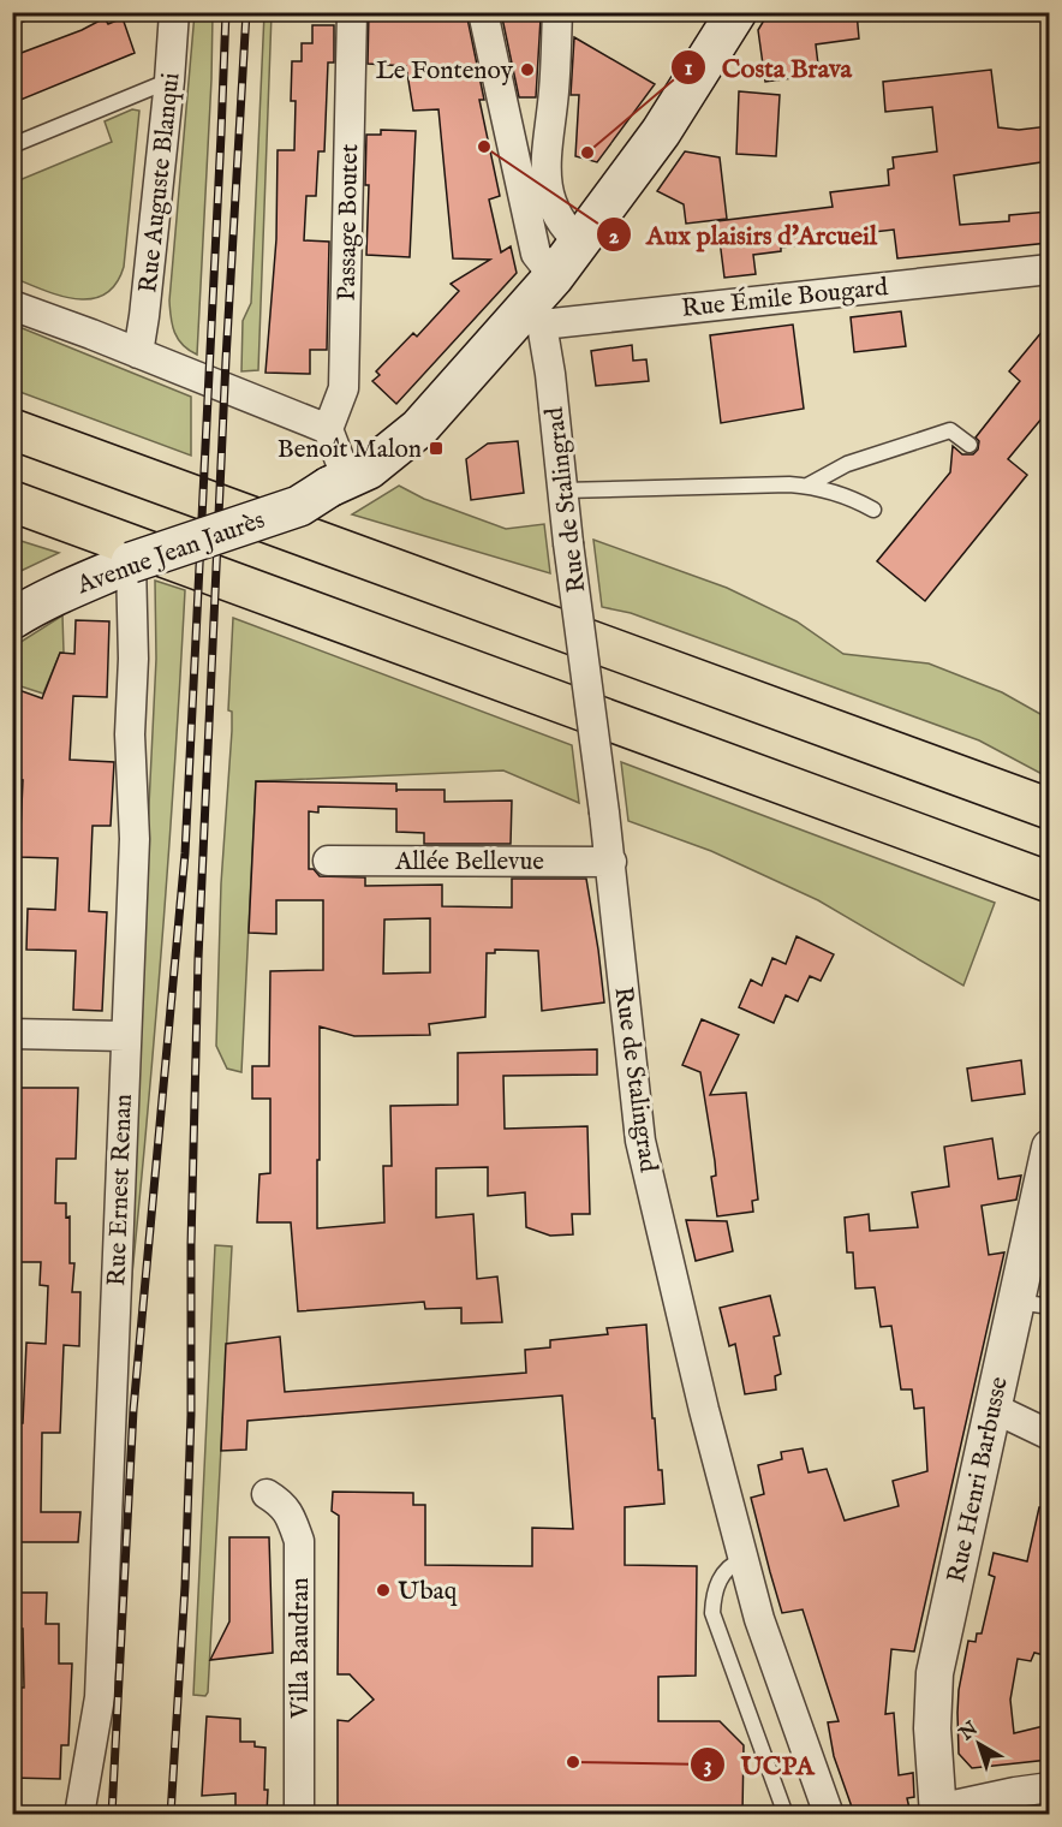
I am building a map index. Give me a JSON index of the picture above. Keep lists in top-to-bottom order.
{
  "streets": {
    "main road": ["Avenue Jean Jaurès"],
    "street": [
      "Rue Auguste Blanqui",
      "Passage Boutet",
      "Rue Émile Bougard",
      "Rue de Stalingrad",
      "Allée Bellevue",
      "Rue Ernest Renan",
      "Rue Henri Barbusse",
      "Villa Baudran"
    ]
  },
  "crossings": [
    ["Rue Émile Bougard", "Rue de Stalingrad"],
    ["Rue Émile Bougard", "Avenue Jean Jaurès"],
    ["Rue de Stalingrad", "Avenue Jean Jaurès"],
    ["Rue de Stalingrad", "Allée Bellevue"],
    ["Avenue Jean Jaurès", "Rue Ernest Renan"]
  ],
  "places": {
    "other": [
      "Le Fontenoy",
      "Aux plaisirs d'Arcueil",
      "Costa Brava",
      "Ubaq",
      "UCPA"
    ],
    "transit": ["Benoît Malon"]
  },
  "north": "top left"
}
